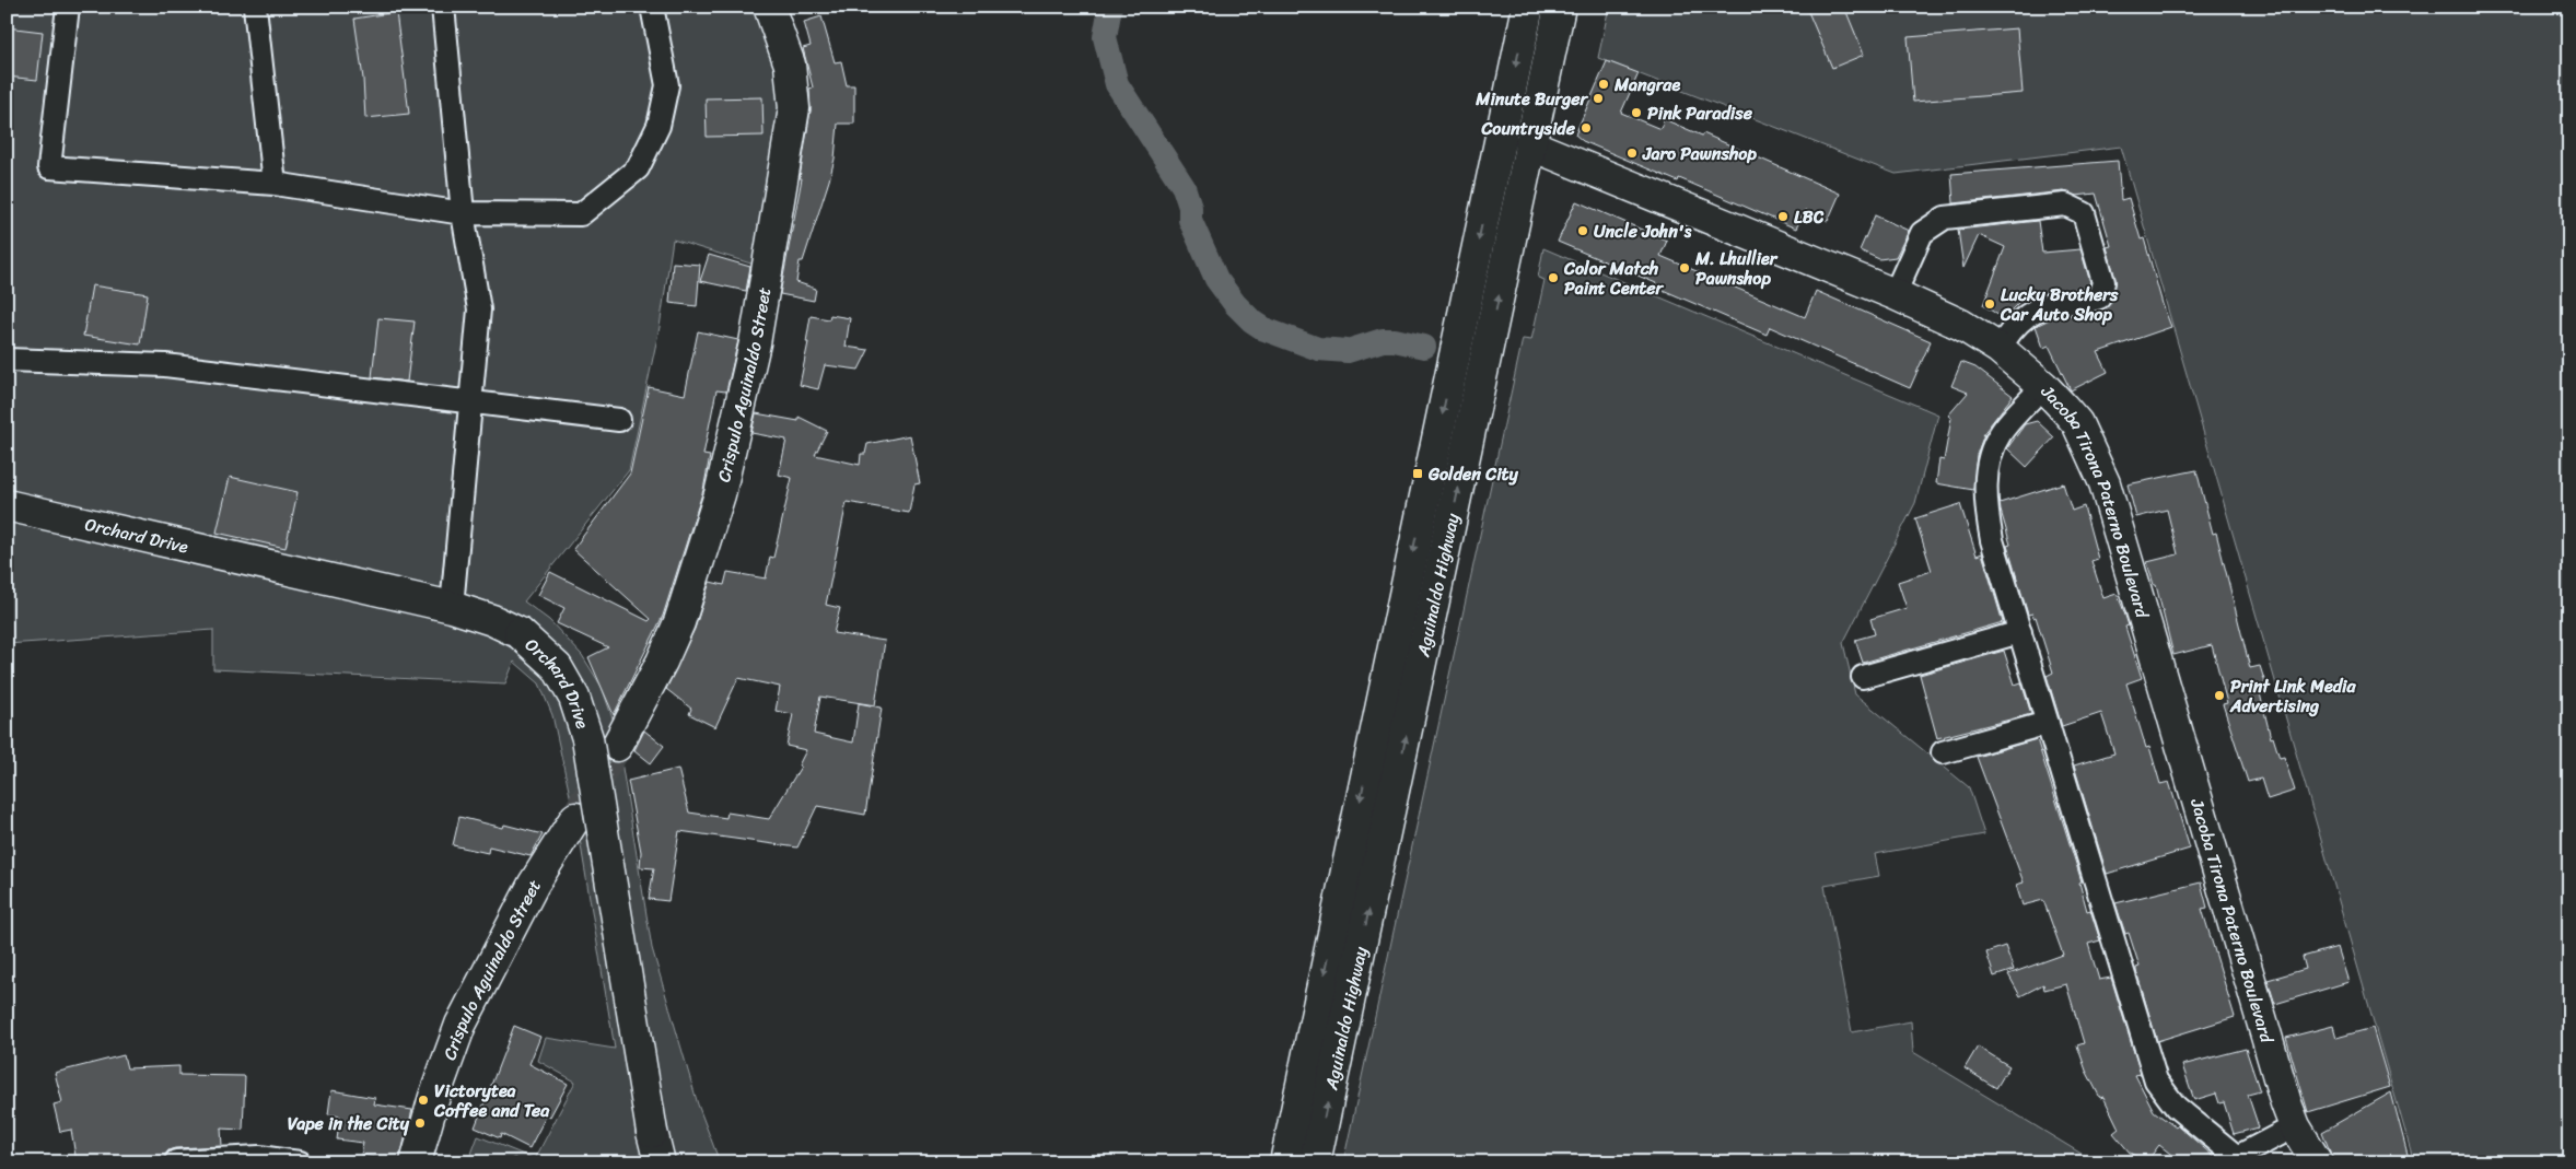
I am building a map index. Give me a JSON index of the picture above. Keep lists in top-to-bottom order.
{
  "streets": {
    "main road": [
      "Crispulo Aguinaldo Street",
      "Jacoba Tirona Paterno Boulevard",
      "Orchard Drive",
      "Aguinaldo Highway"
    ]
  },
  "crossings": [
    ["Jacoba Tirona Paterno Boulevard", "Aguinaldo Highway"]
  ],
  "places": {
    "other": [
      "Mangrae",
      "Minute Burger",
      "Pink Paradise",
      "Countryside",
      "Jaro Pawnshop",
      "LBC",
      "Uncle John's",
      "M. Lhullier Pawnshop",
      "Color Match Paint Center",
      "Lucky Brothers Car Auto Shop",
      "Print Link Media Advertising",
      "Victorytea Coffee and Tea",
      "Vape in the City"
    ],
    "transit": ["Golden City"]
  }
}
